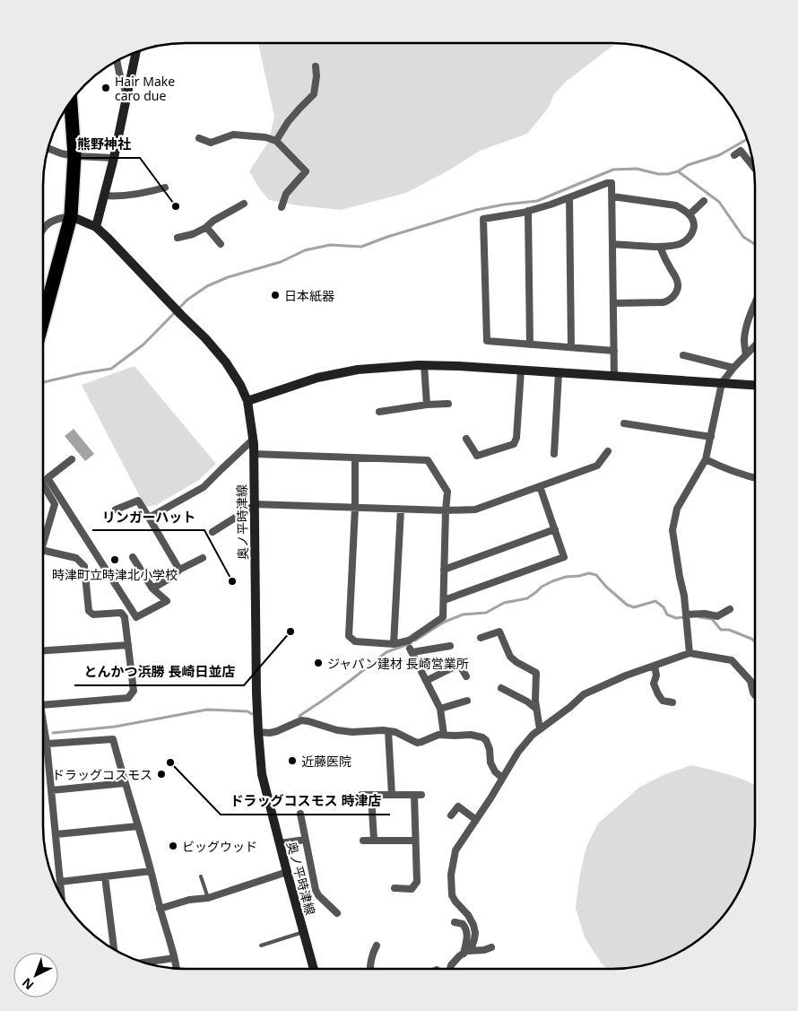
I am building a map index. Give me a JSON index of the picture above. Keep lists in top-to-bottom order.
{
  "streets": {
    "main road": ["奥ノ平時津線"]
  },
  "places": [
    "Hair Make caro due",
    "熊野神社",
    "日本紙器",
    "時津町立時津北小学校",
    "リンガーハット",
    "とんかつ浜勝 長崎日並店",
    "ジャパン建材 長崎営業所",
    "近藤医院",
    "ドラッグコスモス 時津店",
    "ドラッグコスモス",
    "ビッグウッド"
  ],
  "north": "bottom left"
}
